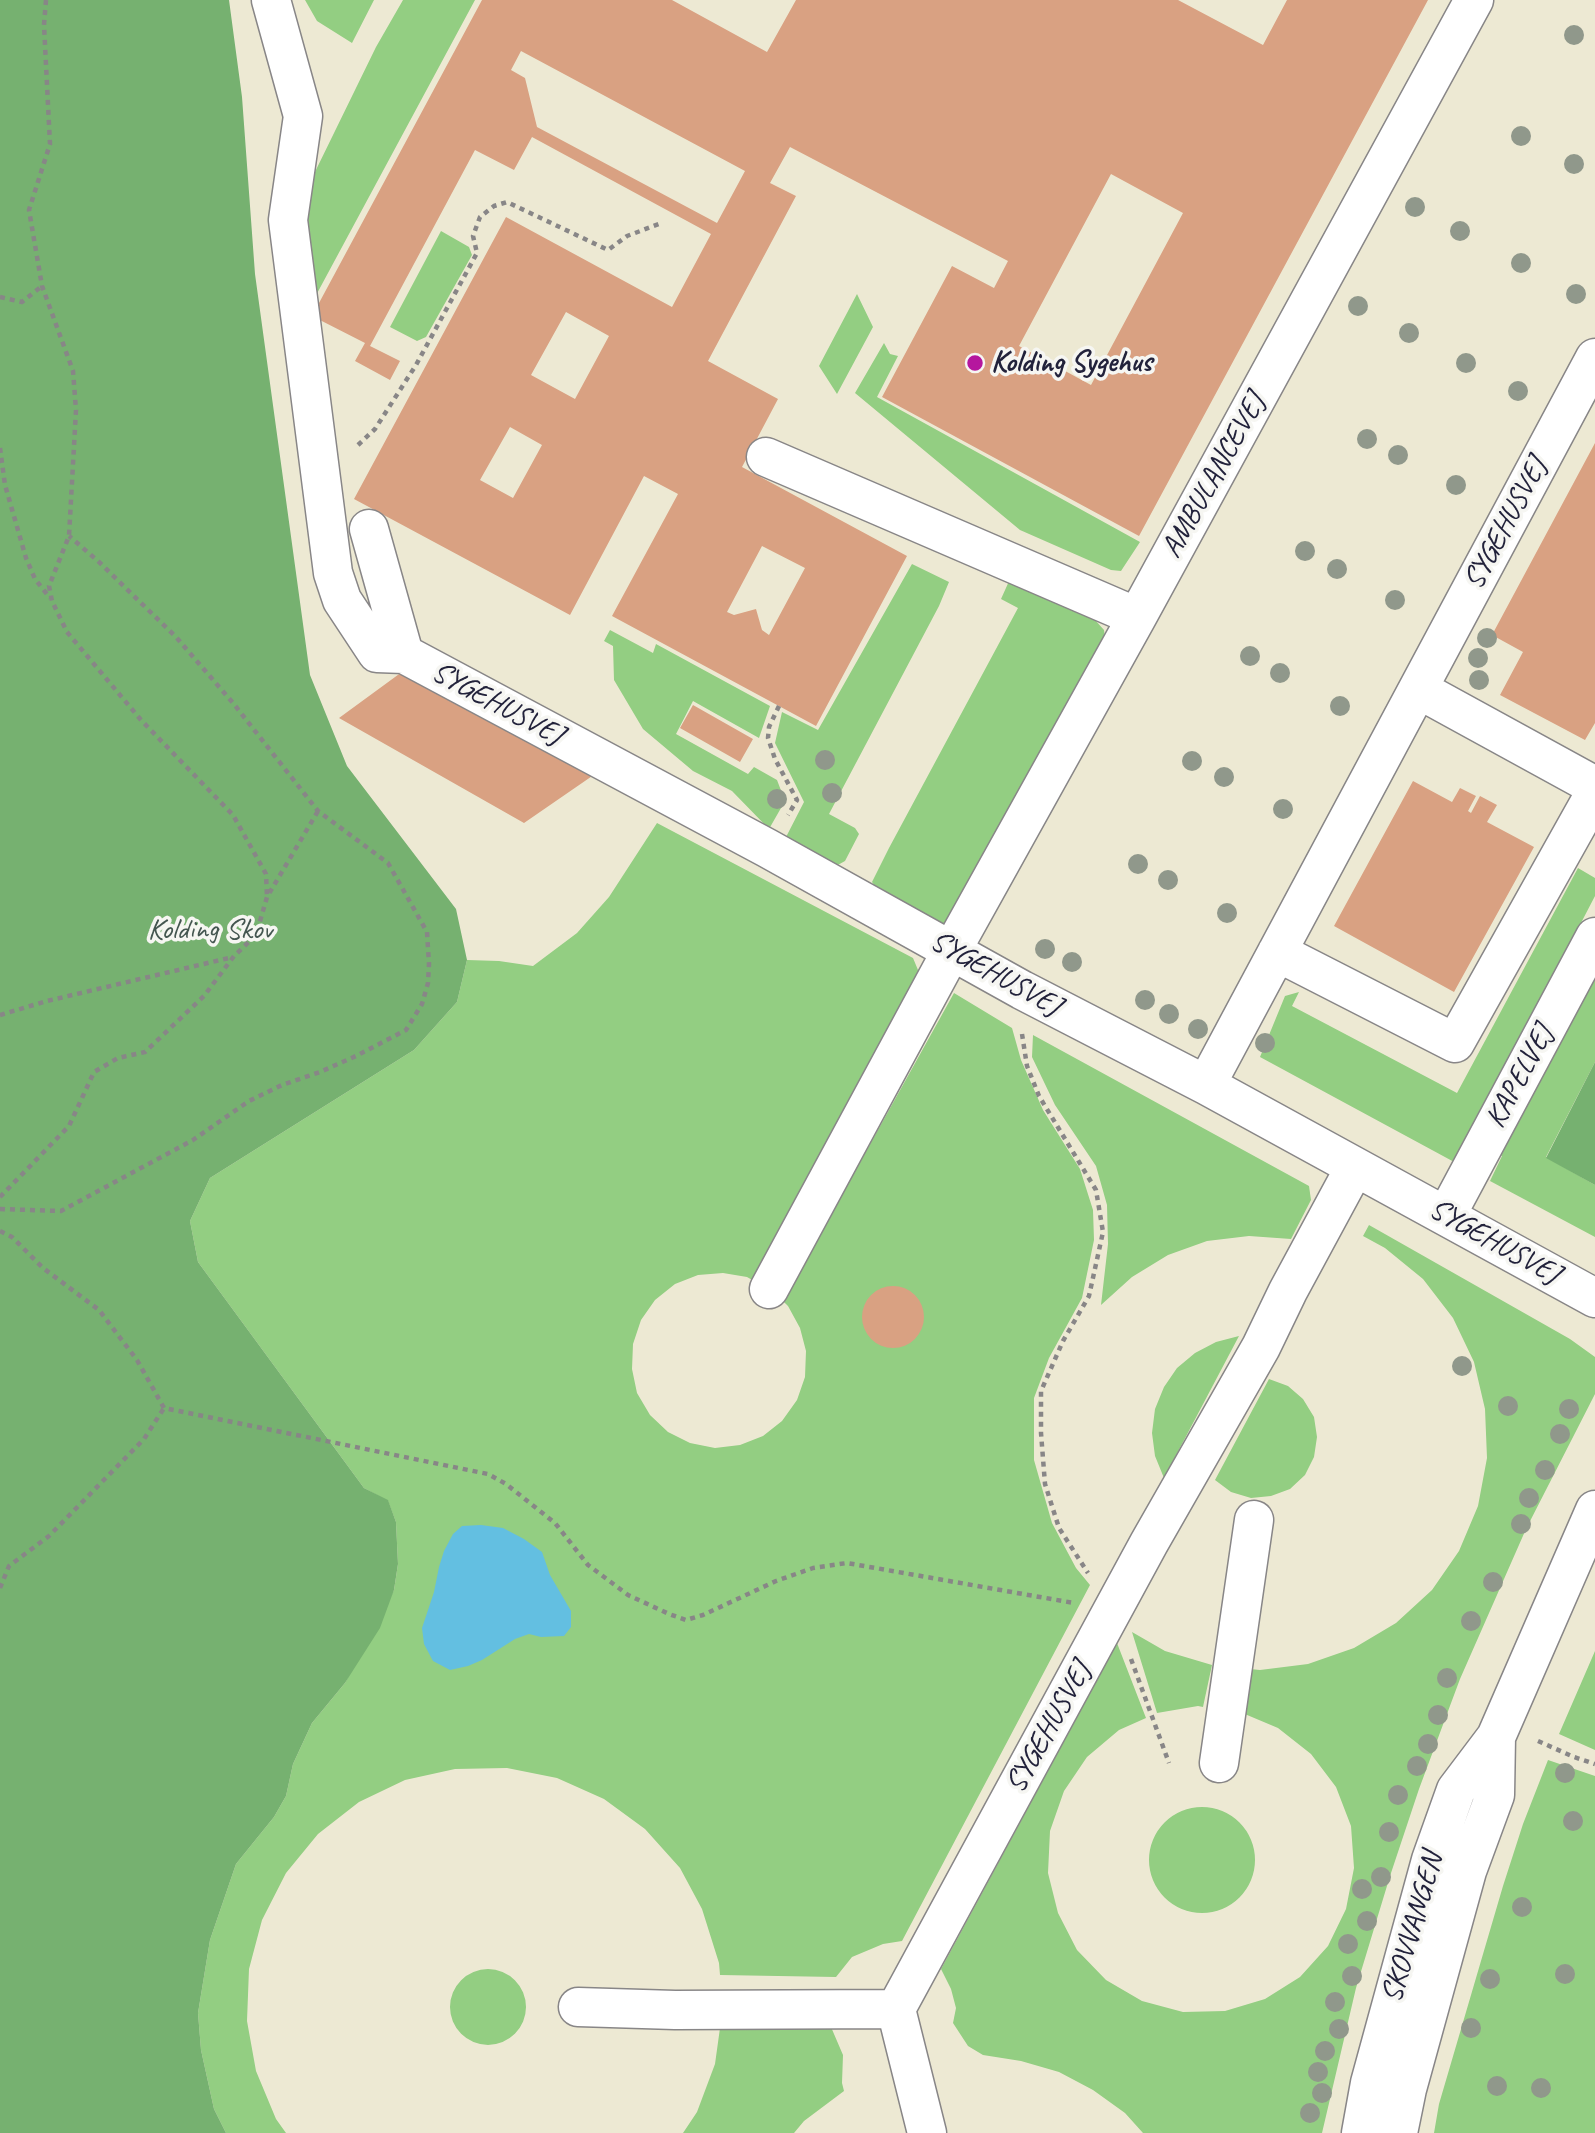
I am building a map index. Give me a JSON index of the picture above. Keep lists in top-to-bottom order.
{
  "streets": {
    "street": [
      "AMBULANCEVEJ",
      "SYGEHUSVEJ",
      "KAPELVEJ",
      "SKOVVANGEN"
    ]
  },
  "crossings": [
    ["AMBULANCEVEJ", "SYGEHUSVEJ"],
    ["SYGEHUSVEJ", "KAPELVEJ"]
  ],
  "parks": ["Kolding Skov"],
  "places": ["Kolding Sygehus"]
}
